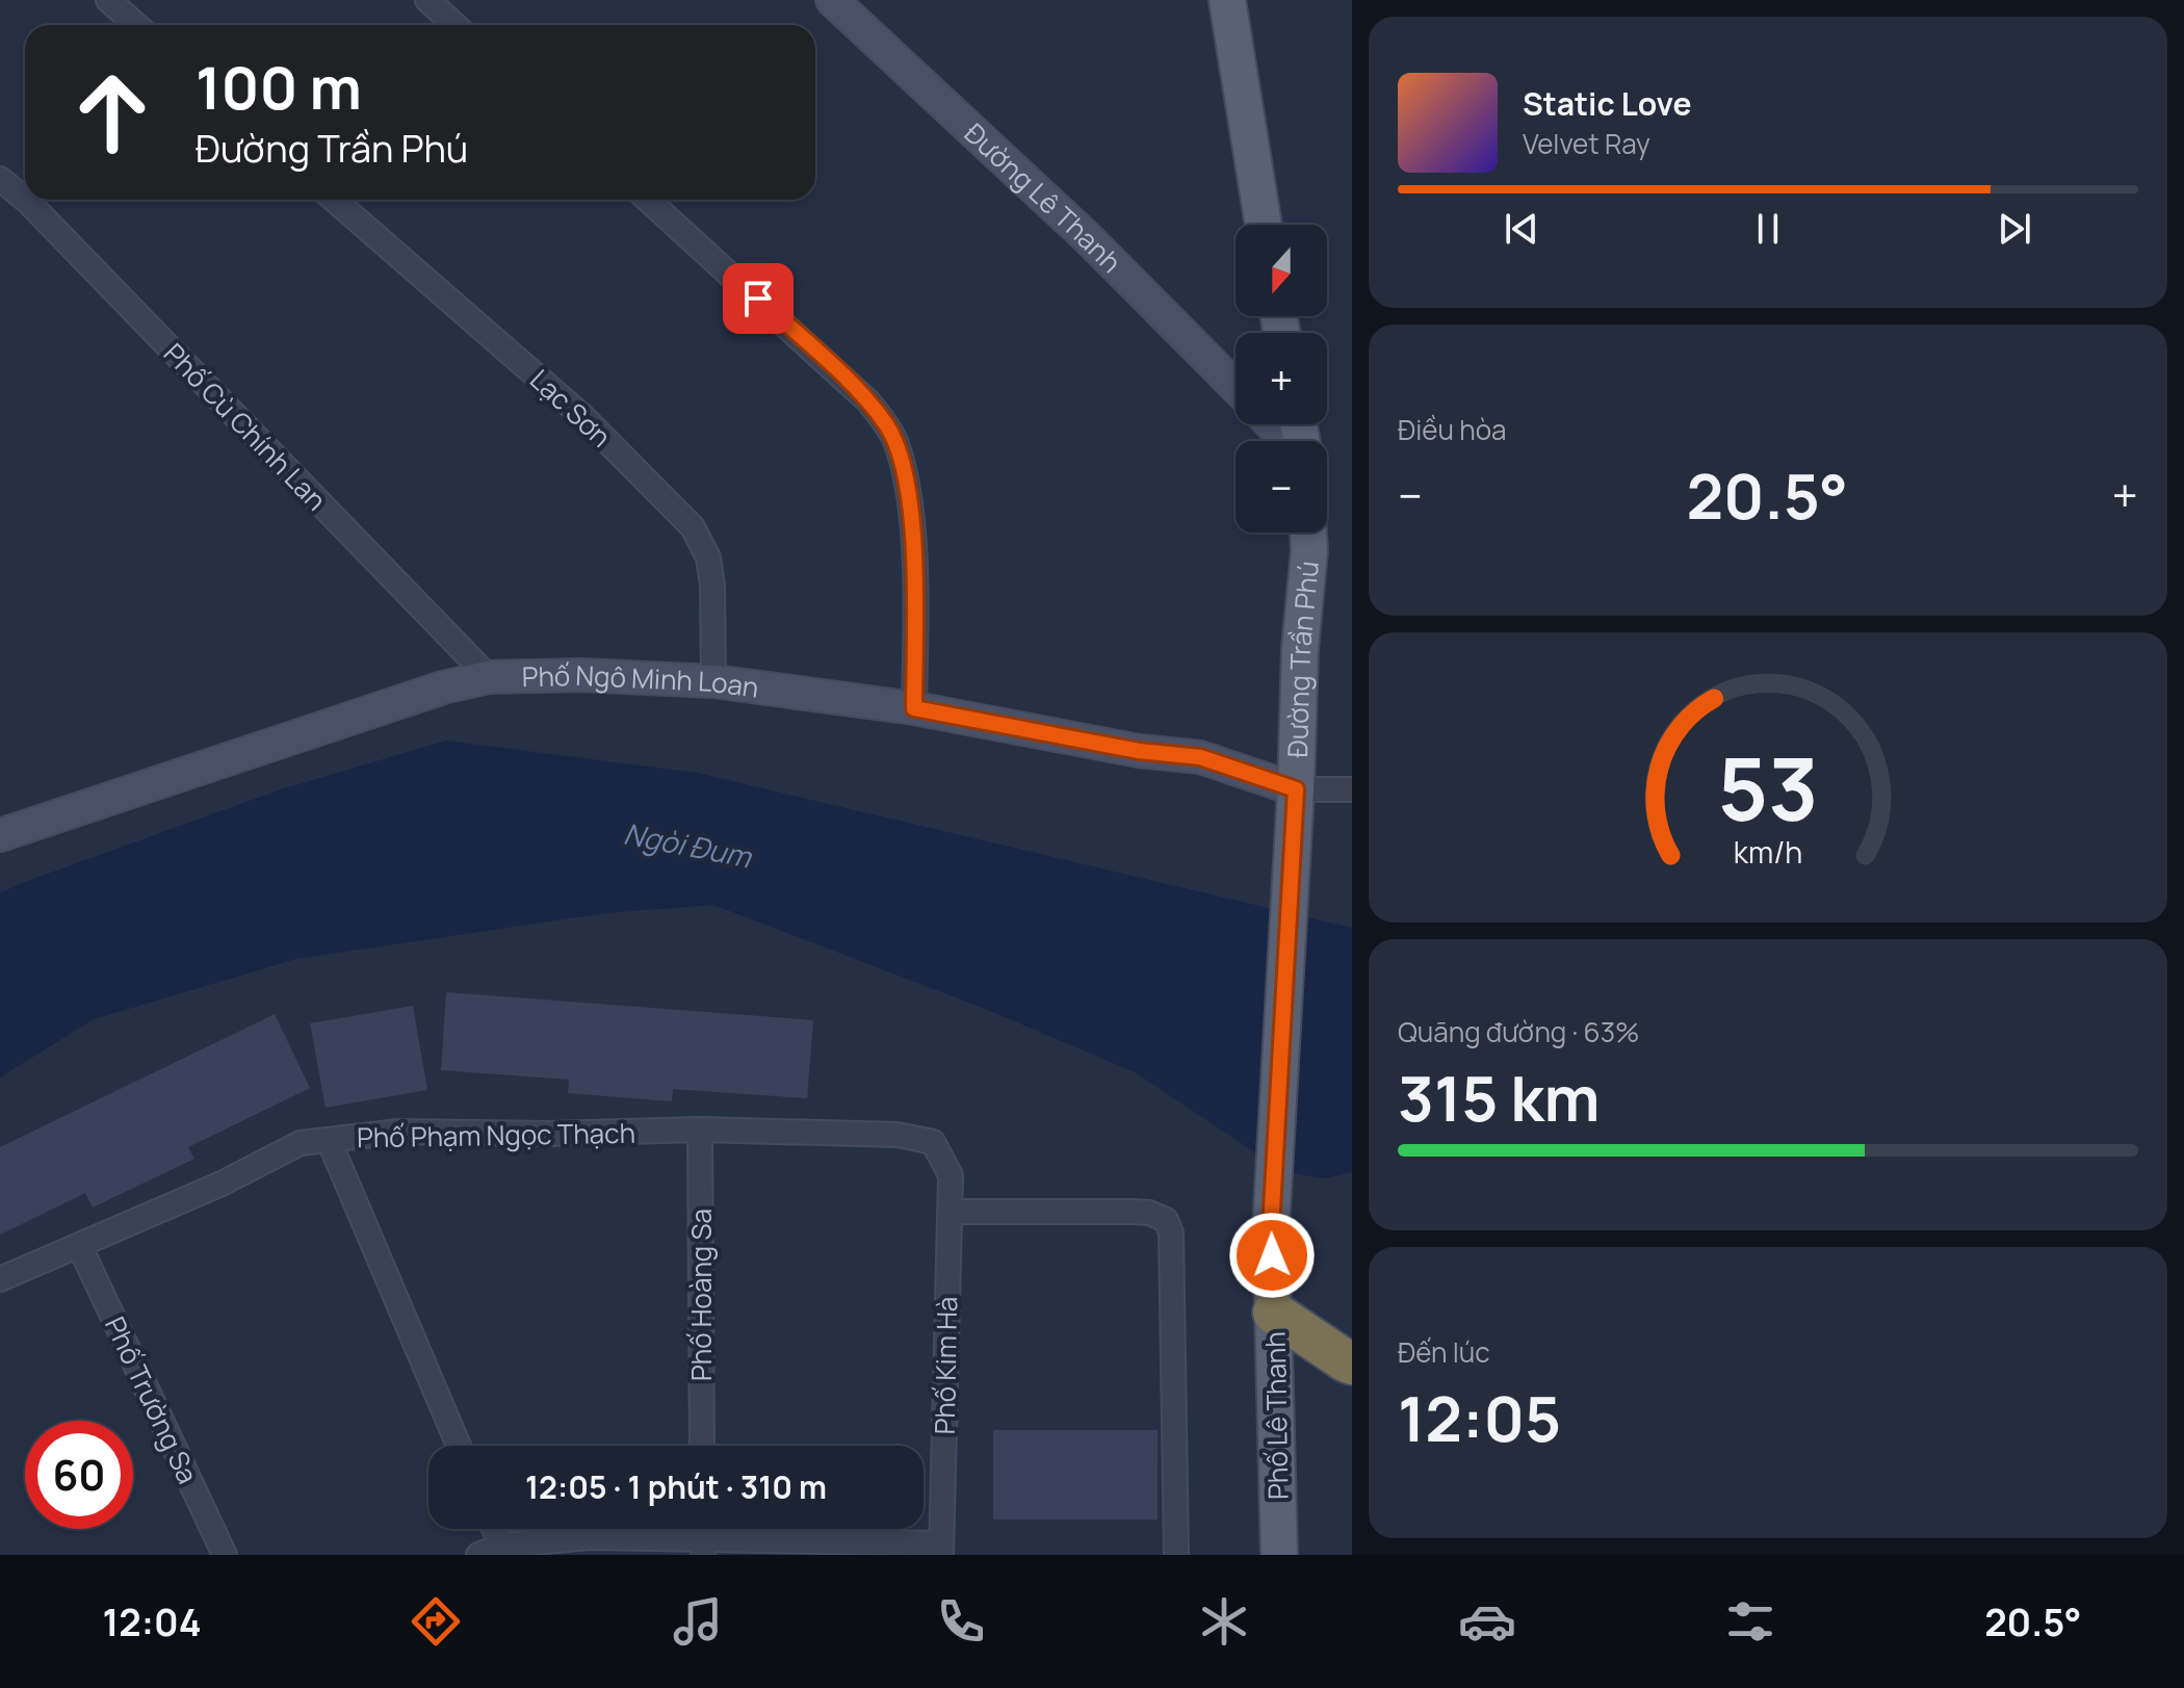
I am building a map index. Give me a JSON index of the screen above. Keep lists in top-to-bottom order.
{
  "streets": {
    "main road": [
      "Đường Lê Thanh",
      "Đường Trần Phú",
      "Phố Ngô Minh Loan",
      "Phố Lê Thanh"
    ],
    "street": [
      "Lạc Sơn",
      "Phố Cù Chính Lan",
      "Phố Phạm Ngọc Thạch",
      "Phố Hoàng Sa",
      "Phố Kim Hà",
      "Phố Trường Sa"
    ]
  },
  "crossings": [
    ["Lạc Sơn", "Phố Ngô Minh Loan"],
    ["Phố Cù Chính Lan", "Phố Ngô Minh Loan"],
    ["Đường Trần Phú", "Phố Ngô Minh Loan"],
    ["Đường Trần Phú", "Phố Lê Thanh"],
    ["Phố Phạm Ngọc Thạch", "Phố Hoàng Sa"],
    ["Phố Phạm Ngọc Thạch", "Phố Kim Hà"],
    ["Phố Phạm Ngọc Thạch", "Phố Trường Sa"]
  ],
  "water": ["Ngòi Đum"],
  "north": "bottom",
  "page": {
    "turn": ["100 m", "Đường Trần Phú"],
    "song": ["Static Love", "Velvet Ray"],
    "map_buttons": ["+", "−"],
    "tile": [
      "Điều hòa",
      ["Quãng đường · 63%", "315 km"],
      ["Đến lúc", "12:05"]
    ],
    "heat": ["−", "20.5°", "+"],
    "limit": "60",
    "trip": "12:05 · 1 phút · 310 m",
    "tabs": ["12:04", "20.5°"],
    "gauge": ["53", "km/h"]
  }
}
